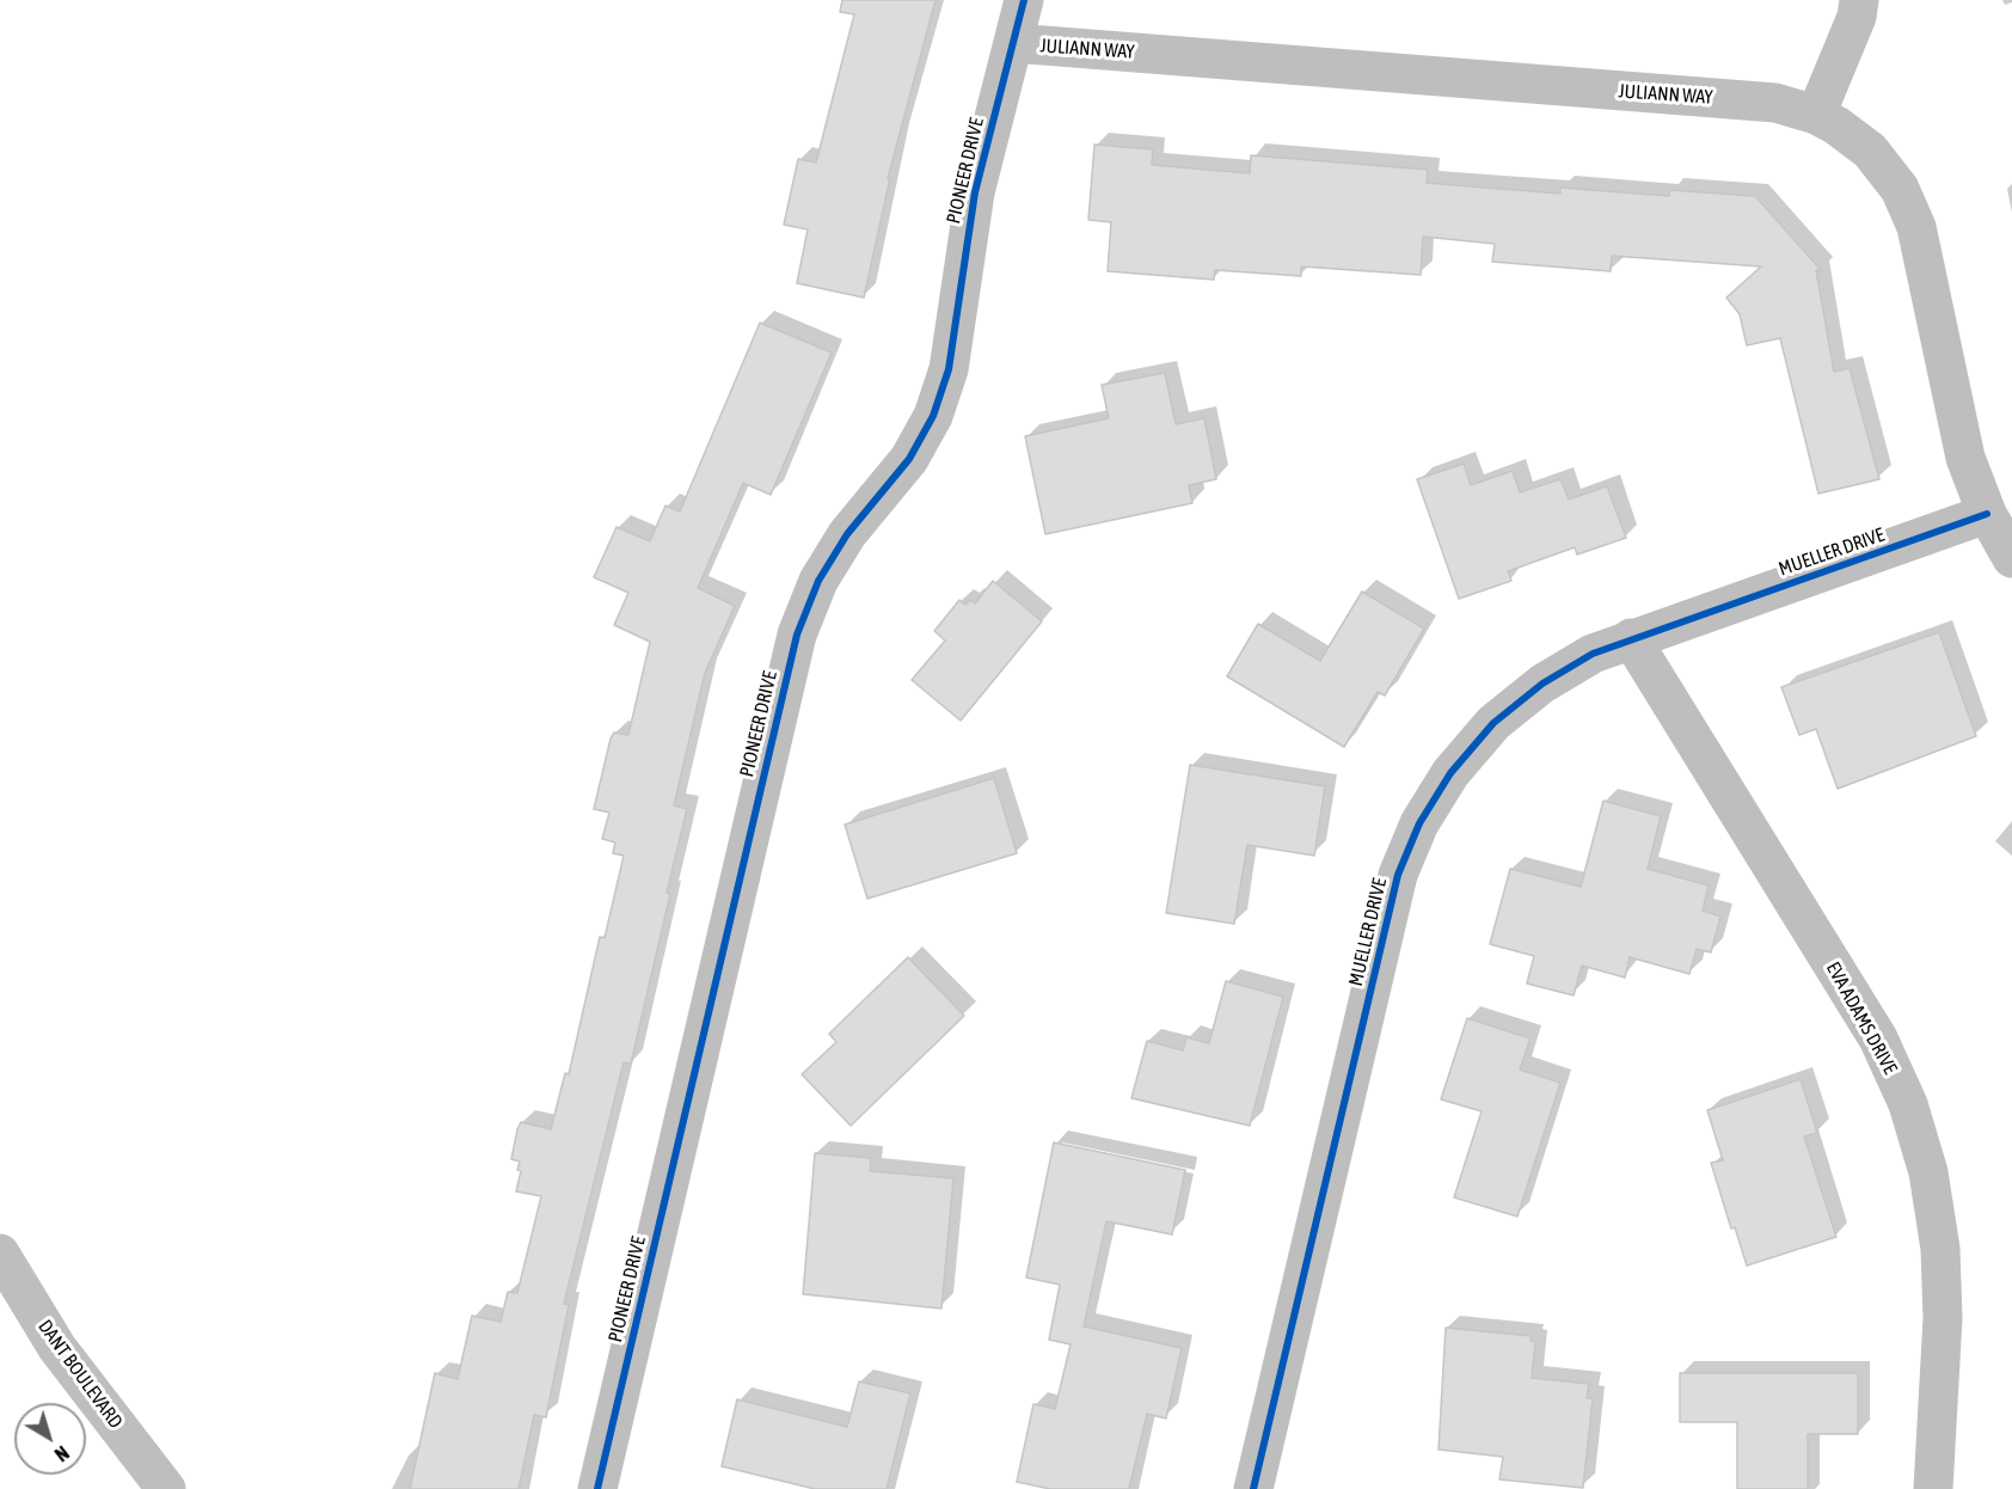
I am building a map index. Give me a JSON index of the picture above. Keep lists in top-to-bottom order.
{
  "streets": {
    "street": [
      "JULIANN WAY",
      "PIONEER DRIVE",
      "MUELLER DRIVE",
      "EVA ADAMS DRIVE",
      "DANT BOULEVARD"
    ]
  },
  "crossings": [
    ["JULIANN WAY", "PIONEER DRIVE"],
    ["JULIANN WAY", "MUELLER DRIVE"],
    ["MUELLER DRIVE", "EVA ADAMS DRIVE"]
  ],
  "north": "bottom right"
}
